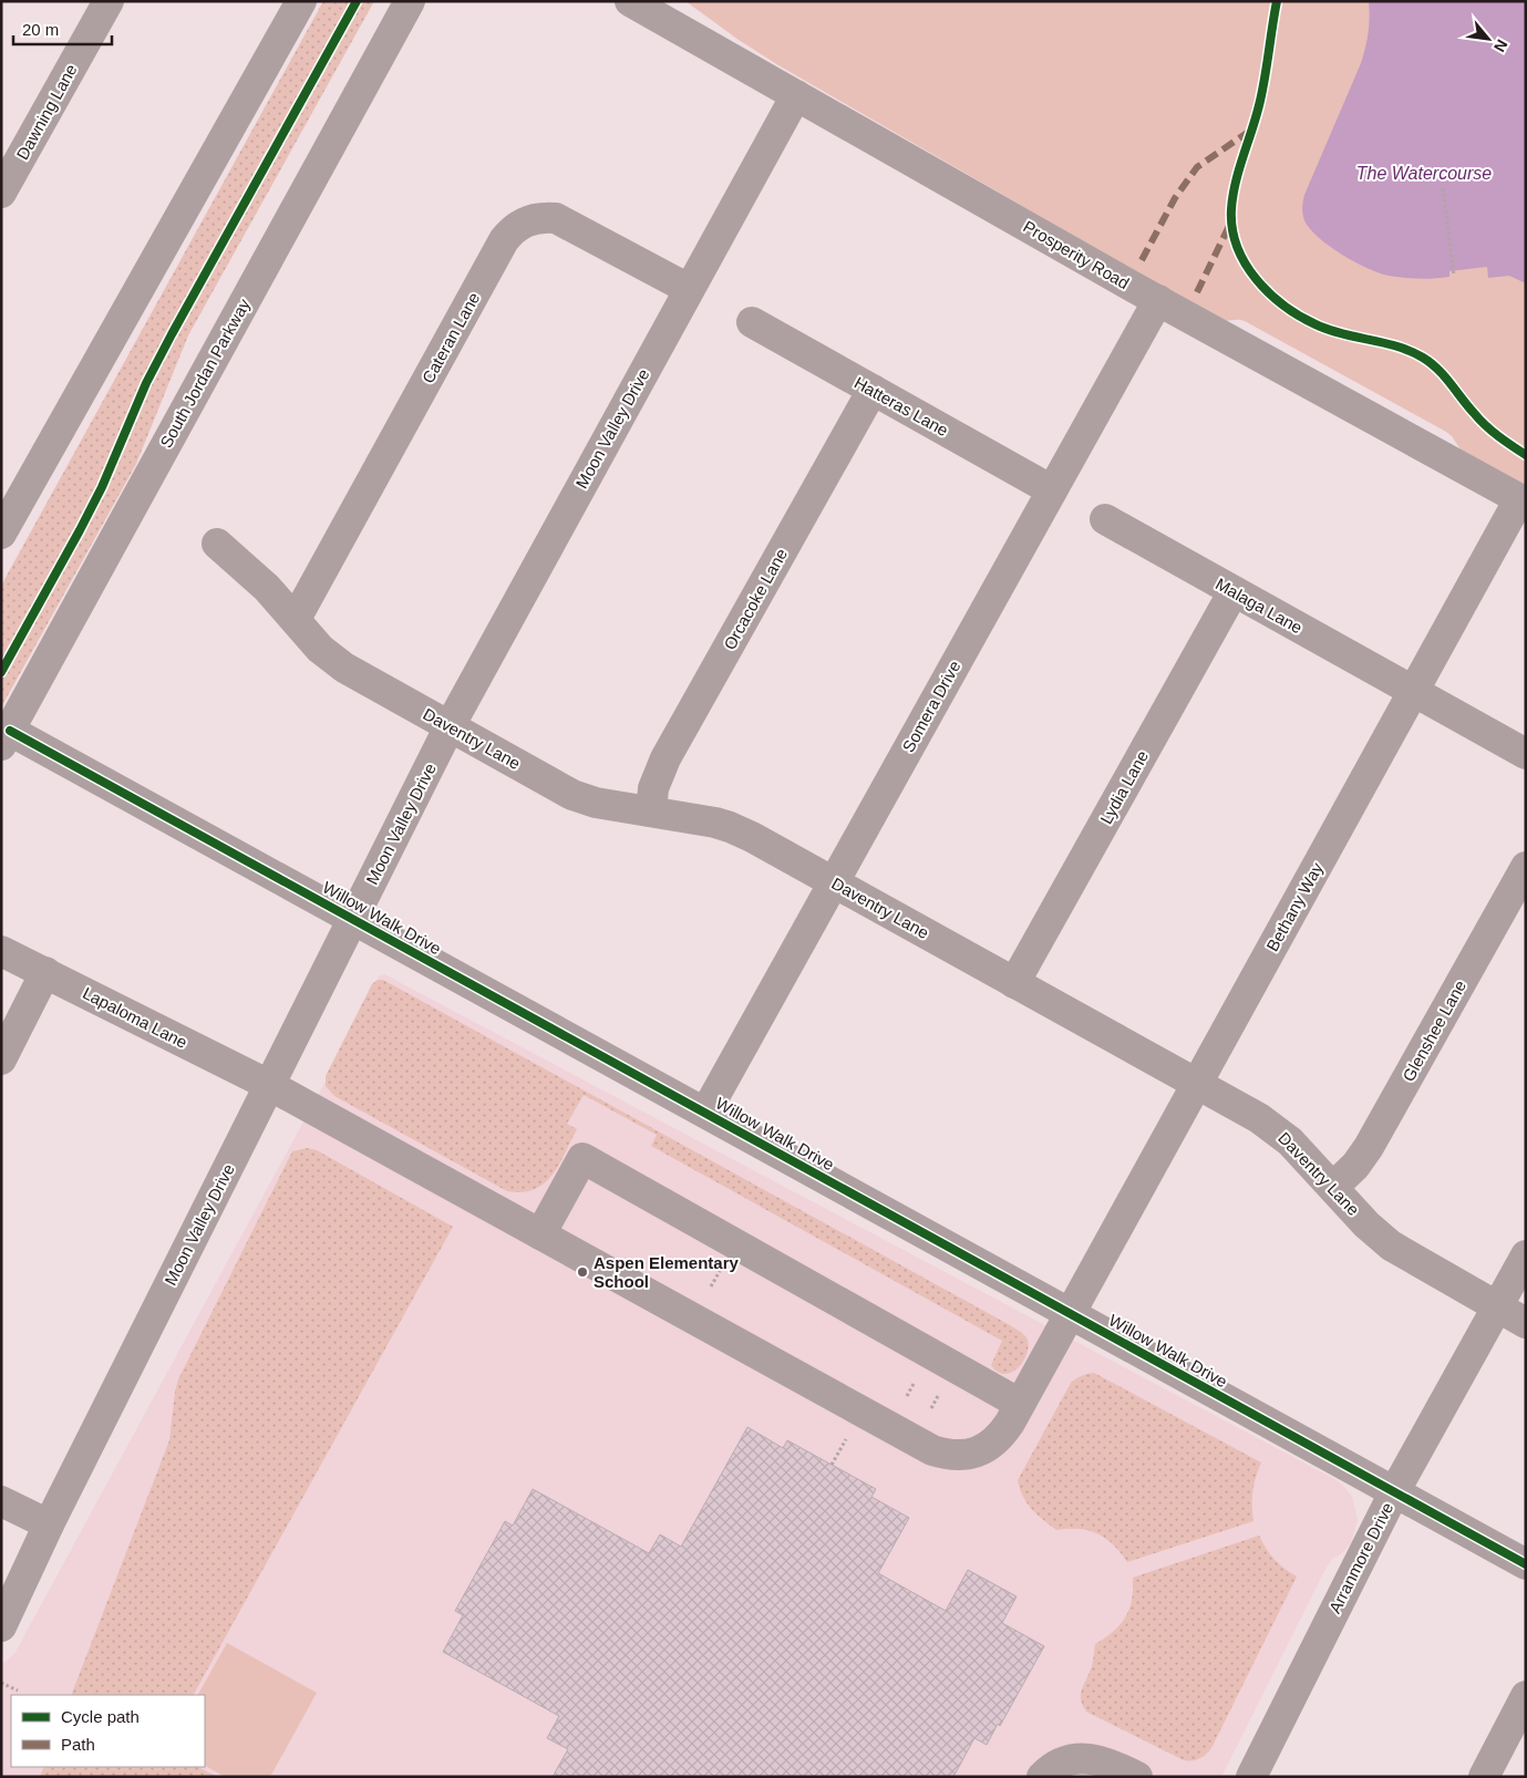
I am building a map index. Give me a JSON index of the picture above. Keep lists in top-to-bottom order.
{
  "streets": {
    "street": [
      "Dawning Lane",
      "Prosperity Road",
      "Cateran Lane",
      "South Jordan Parkway",
      "Hatteras Lane",
      "Moon Valley Drive",
      "Orcacoke Lane",
      "Malaga Lane",
      "Somera Drive",
      "Daventry Lane",
      "Lydia Lane",
      "Bethany Way",
      "Willow Walk Drive",
      "Lapaloma Lane",
      "Glenshee Lane",
      "Arranmore Drive"
    ]
  },
  "crossings": [
    ["Prosperity Road", "Moon Valley Drive"],
    ["Prosperity Road", "Somera Drive"],
    ["Prosperity Road", "Bethany Way"],
    ["Cateran Lane", "Moon Valley Drive"],
    ["Cateran Lane", "Daventry Lane"],
    ["South Jordan Parkway", "Willow Walk Drive"],
    ["Hatteras Lane", "Orcacoke Lane"],
    ["Hatteras Lane", "Somera Drive"],
    ["Moon Valley Drive", "Daventry Lane"],
    ["Moon Valley Drive", "Willow Walk Drive"],
    ["Moon Valley Drive", "Lapaloma Lane"],
    ["Orcacoke Lane", "Daventry Lane"],
    ["Malaga Lane", "Lydia Lane"],
    ["Malaga Lane", "Bethany Way"],
    ["Somera Drive", "Daventry Lane"],
    ["Somera Drive", "Willow Walk Drive"],
    ["Daventry Lane", "Lydia Lane"],
    ["Daventry Lane", "Bethany Way"],
    ["Daventry Lane", "Glenshee Lane"],
    ["Daventry Lane", "Arranmore Drive"],
    ["Bethany Way", "Willow Walk Drive"],
    ["Bethany Way", "Lapaloma Lane"],
    ["Willow Walk Drive", "Arranmore Drive"]
  ],
  "water": ["The Watercourse"],
  "places": ["Aspen Elementary School"],
  "legend": ["Cycle path", "Path"],
  "scale_bar": "20 m",
  "north": "bottom right"
}
